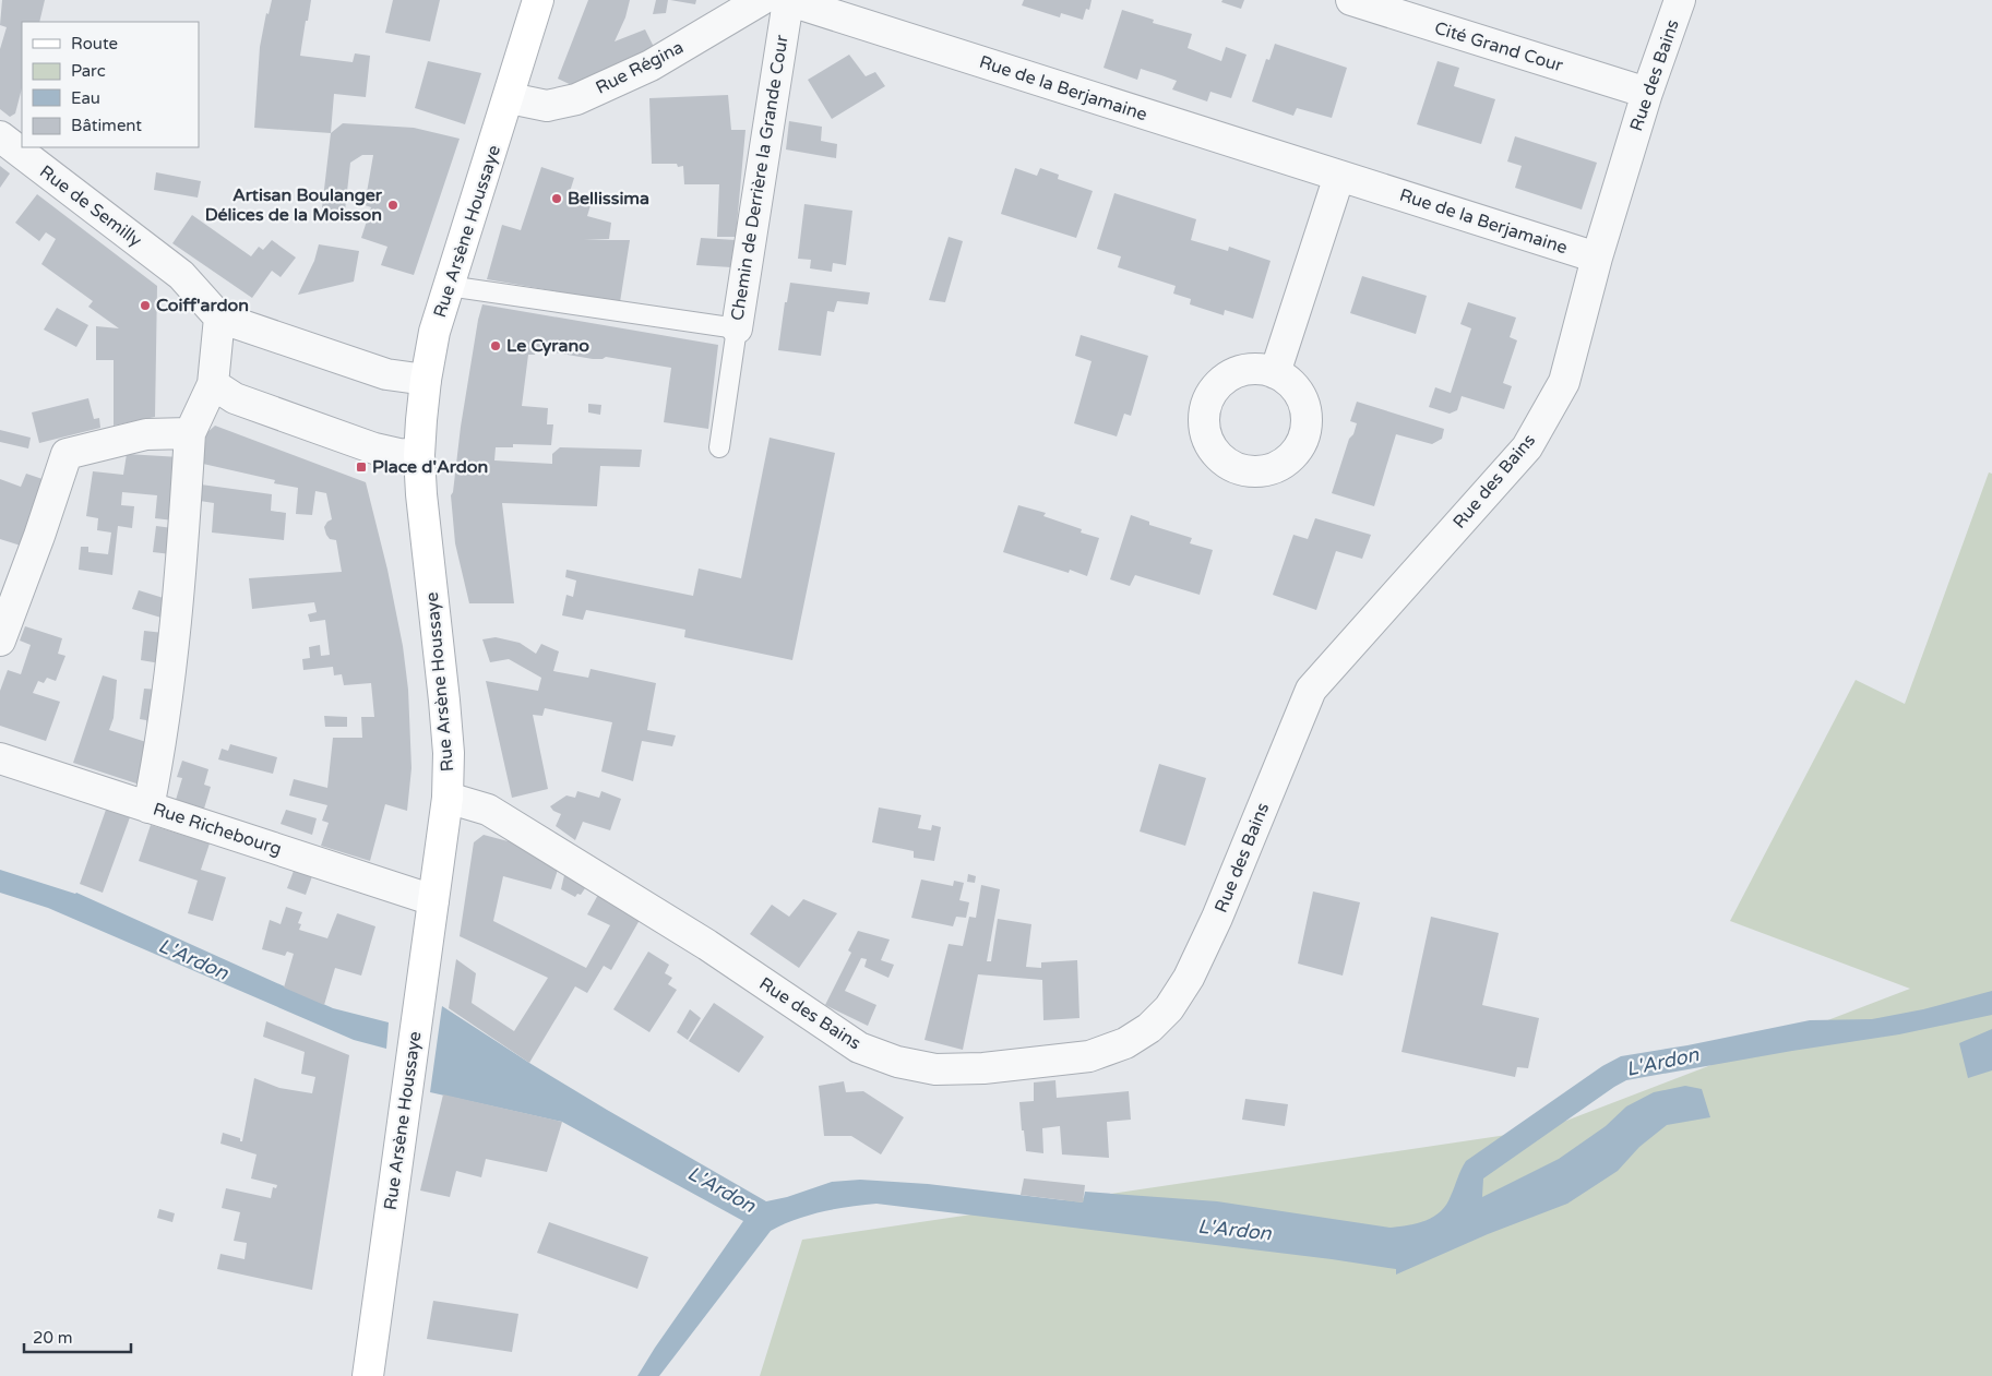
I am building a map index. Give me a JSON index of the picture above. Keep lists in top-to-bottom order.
{
  "streets": {
    "main road": ["Rue Arsène Houssaye"],
    "street": [
      "Cité Grand Cour",
      "Rue Régina",
      "Rue des Bains",
      "Rue de la Berjamaine",
      "Chemin de Derrière la Grande Cour",
      "Rue de Semilly",
      "Rue Richebourg"
    ]
  },
  "crossings": [
    ["Cité Grand Cour", "Rue des Bains"],
    ["Rue Régina", "Rue de la Berjamaine"],
    ["Rue Régina", "Chemin de Derrière la Grande Cour"],
    ["Rue Régina", "Rue Arsène Houssaye"],
    ["Rue des Bains", "Rue de la Berjamaine"],
    ["Rue des Bains", "Rue Arsène Houssaye"],
    ["Rue de la Berjamaine", "Chemin de Derrière la Grande Cour"],
    ["Chemin de Derrière la Grande Cour", "Rue Arsène Houssaye"],
    ["Rue Arsène Houssaye", "Rue Richebourg"]
  ],
  "water": ["L'Ardon"],
  "places": {
    "other": [
      "Bellissima",
      "Artisan Boulanger Délices de la Moisson",
      "Coiff'ardon",
      "Le Cyrano"
    ],
    "transit": ["Place d'Ardon"]
  },
  "legend": [
    "Route",
    "Parc",
    "Eau",
    "Bâtiment"
  ],
  "scale_bar": "20 m"
}
